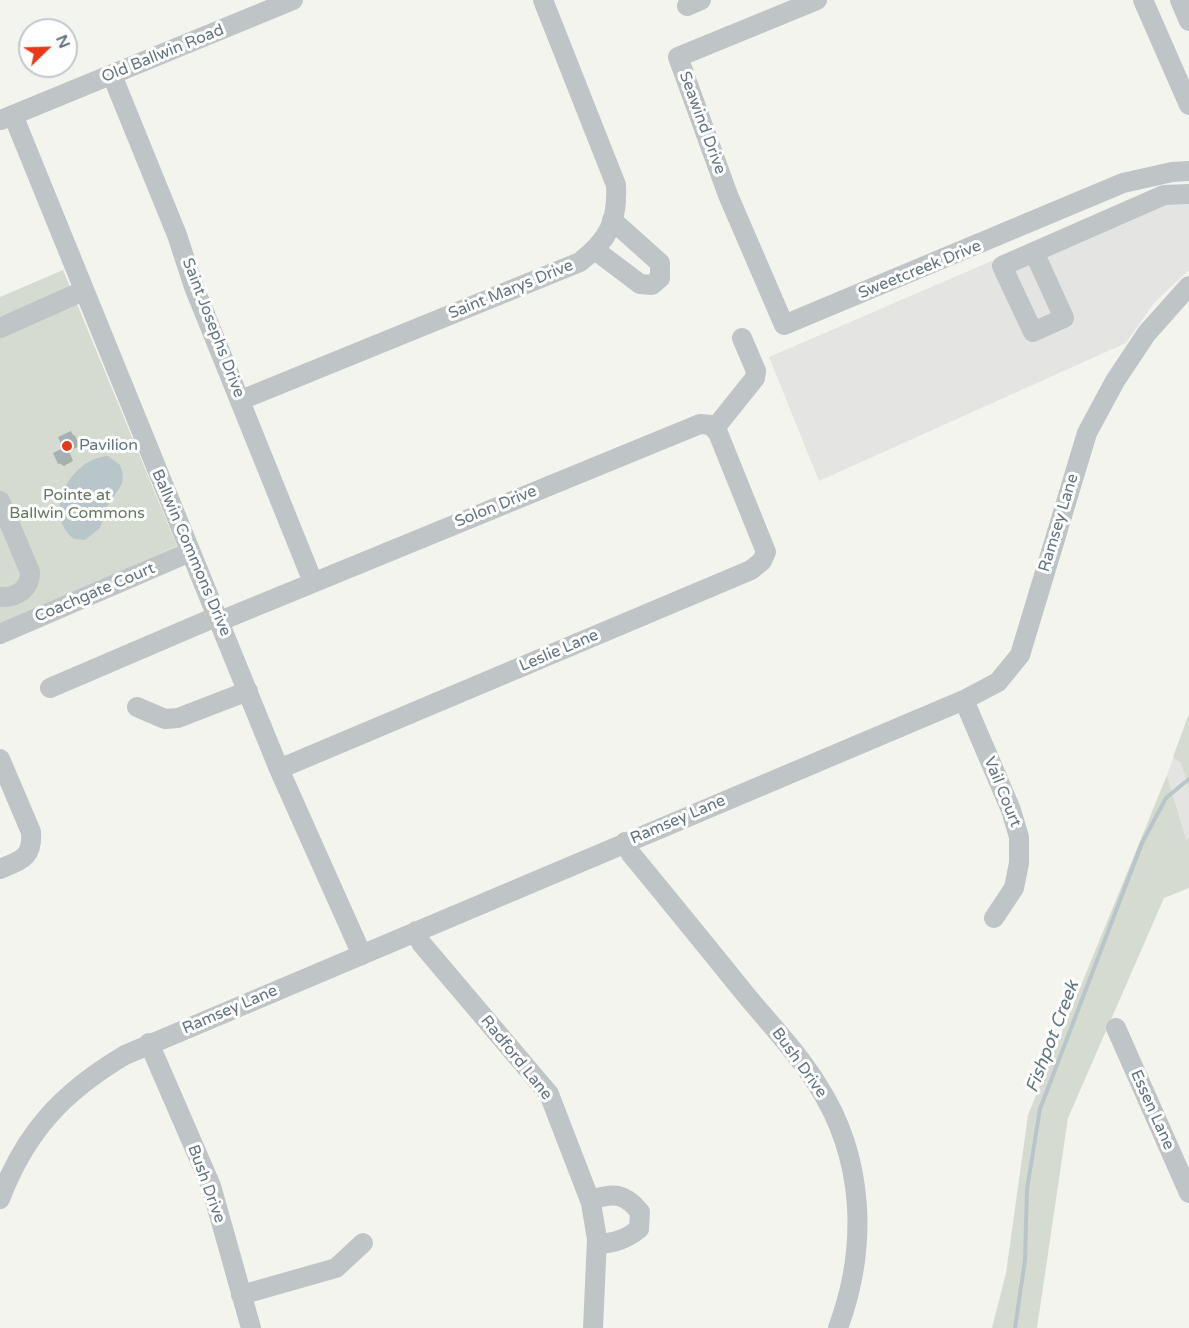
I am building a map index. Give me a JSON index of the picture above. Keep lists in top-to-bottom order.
{
  "streets": {
    "street": [
      "Old Ballwin Road",
      "Seawind Drive",
      "Sweetcreek Drive",
      "Saint Marys Drive",
      "Saint Josephs Drive",
      "Solon Drive",
      "Ramsey Lane",
      "Ballwin Commons Drive",
      "Coachgate Court",
      "Leslie Lane",
      "Vail Court",
      "Radford Lane",
      "Bush Drive",
      "Essen Lane"
    ]
  },
  "crossings": [
    ["Old Ballwin Road", "Saint Josephs Drive"],
    ["Old Ballwin Road", "Ballwin Commons Drive"],
    ["Seawind Drive", "Sweetcreek Drive"],
    ["Saint Marys Drive", "Saint Josephs Drive"],
    ["Saint Josephs Drive", "Solon Drive"],
    ["Solon Drive", "Ballwin Commons Drive"],
    ["Solon Drive", "Leslie Lane"],
    ["Ramsey Lane", "Ballwin Commons Drive"],
    ["Ramsey Lane", "Vail Court"],
    ["Ramsey Lane", "Radford Lane"],
    ["Ramsey Lane", "Bush Drive"],
    ["Ballwin Commons Drive", "Coachgate Court"],
    ["Ballwin Commons Drive", "Leslie Lane"]
  ],
  "water": ["Fishpot Creek"],
  "parks": ["Pointe at Ballwin Commons"],
  "places": ["Pavilion"],
  "north": "top right"
}
